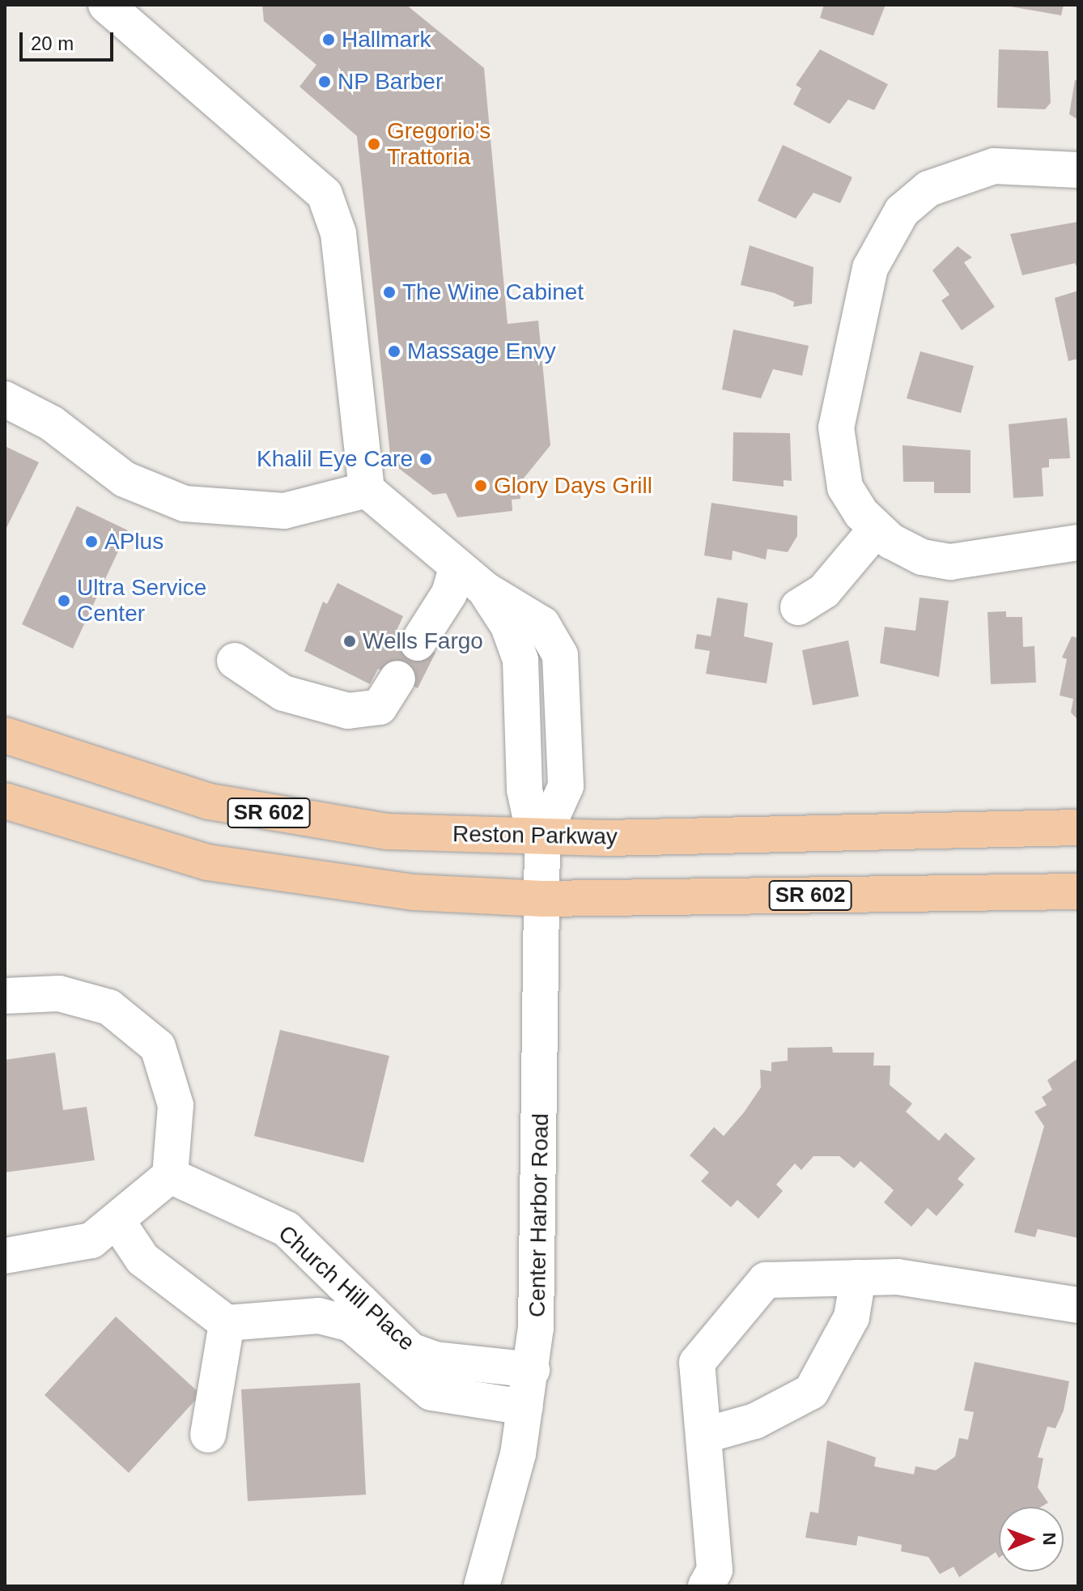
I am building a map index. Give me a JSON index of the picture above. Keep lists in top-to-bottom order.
{
  "streets": {
    "main road": ["SR 602", "Reston Parkway"],
    "street": ["Center Harbor Road", "Church Hill Place"]
  },
  "crossings": [
    ["SR 602", "Center Harbor Road"],
    ["Reston Parkway", "Center Harbor Road"],
    ["Center Harbor Road", "Church Hill Place"]
  ],
  "places": [
    "Hallmark",
    "NP Barber",
    "Gregorio's Trattoria",
    "The Wine Cabinet",
    "Massage Envy",
    "Khalil Eye Care",
    "Glory Days Grill",
    "APlus",
    "Ultra Service Center",
    "Wells Fargo"
  ],
  "scale_bar": "20 m",
  "north": "right"
}
